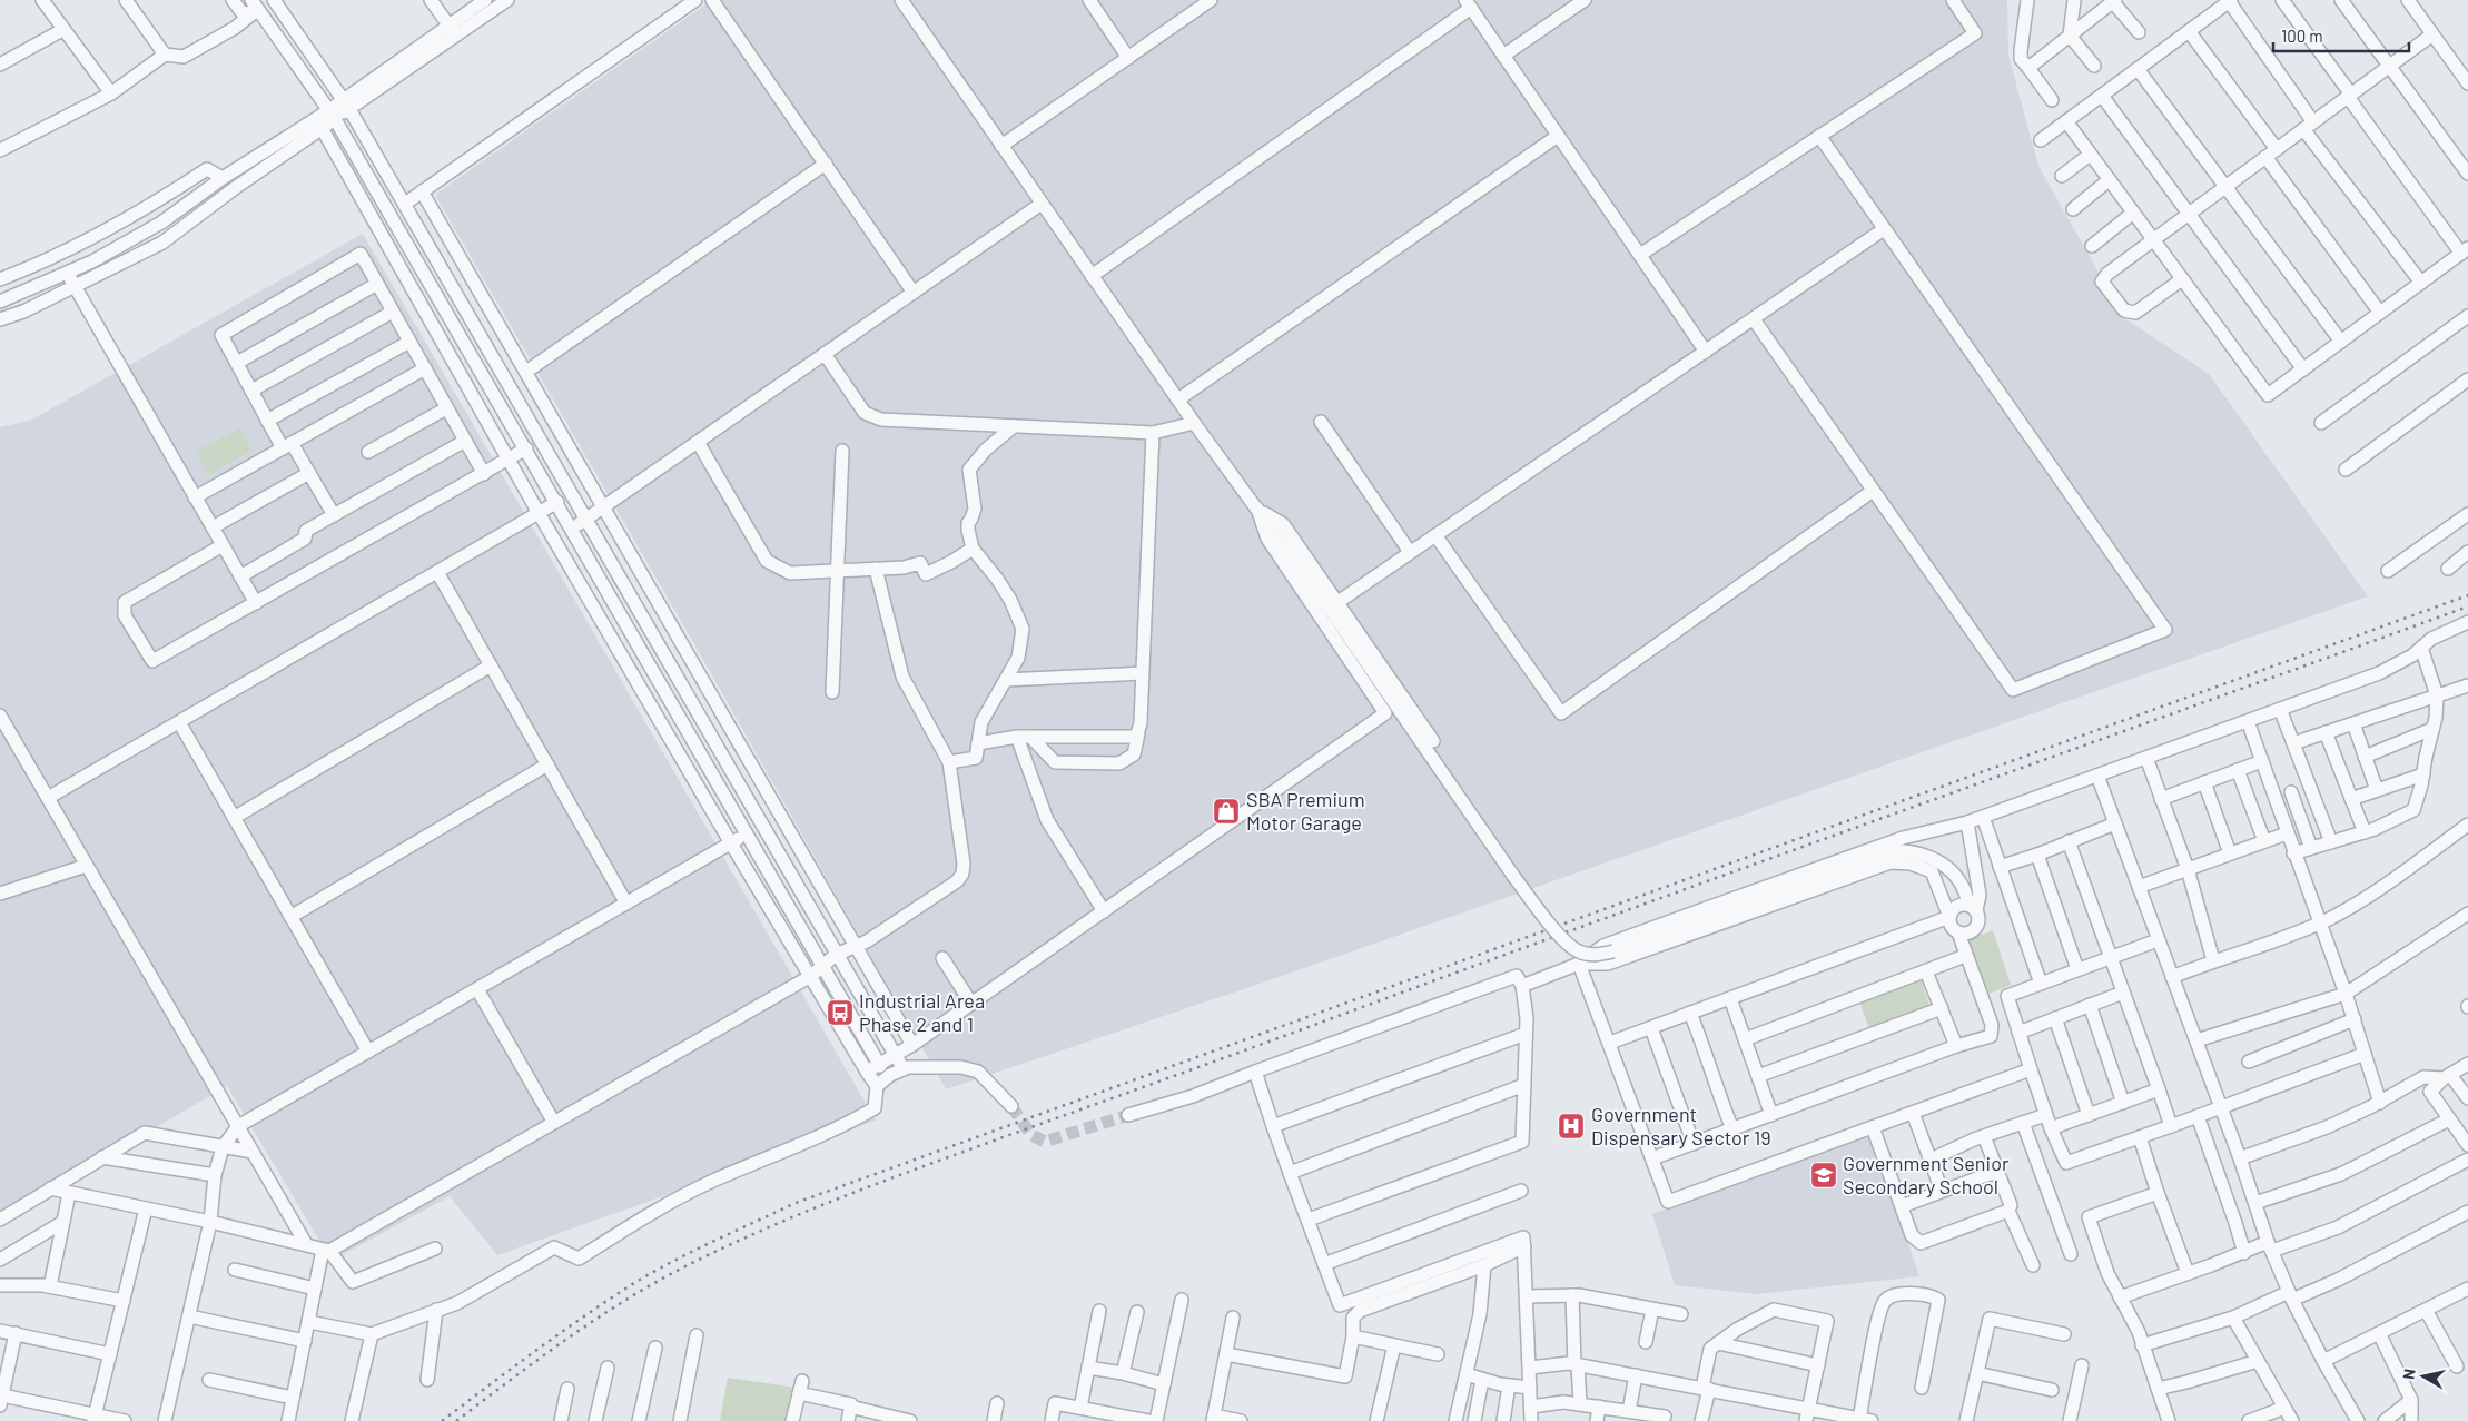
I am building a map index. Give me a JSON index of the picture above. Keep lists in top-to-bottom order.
{
  "places": {
    "shop": ["SBA Premium Motor Garage"],
    "bus stop": ["Industrial Area Phase 2 and 1"],
    "hospital": ["Government Dispensary Sector 19"],
    "school or university": ["Government Senior Secondary School"]
  },
  "scale_bar": "100 m",
  "north": "left"
}
